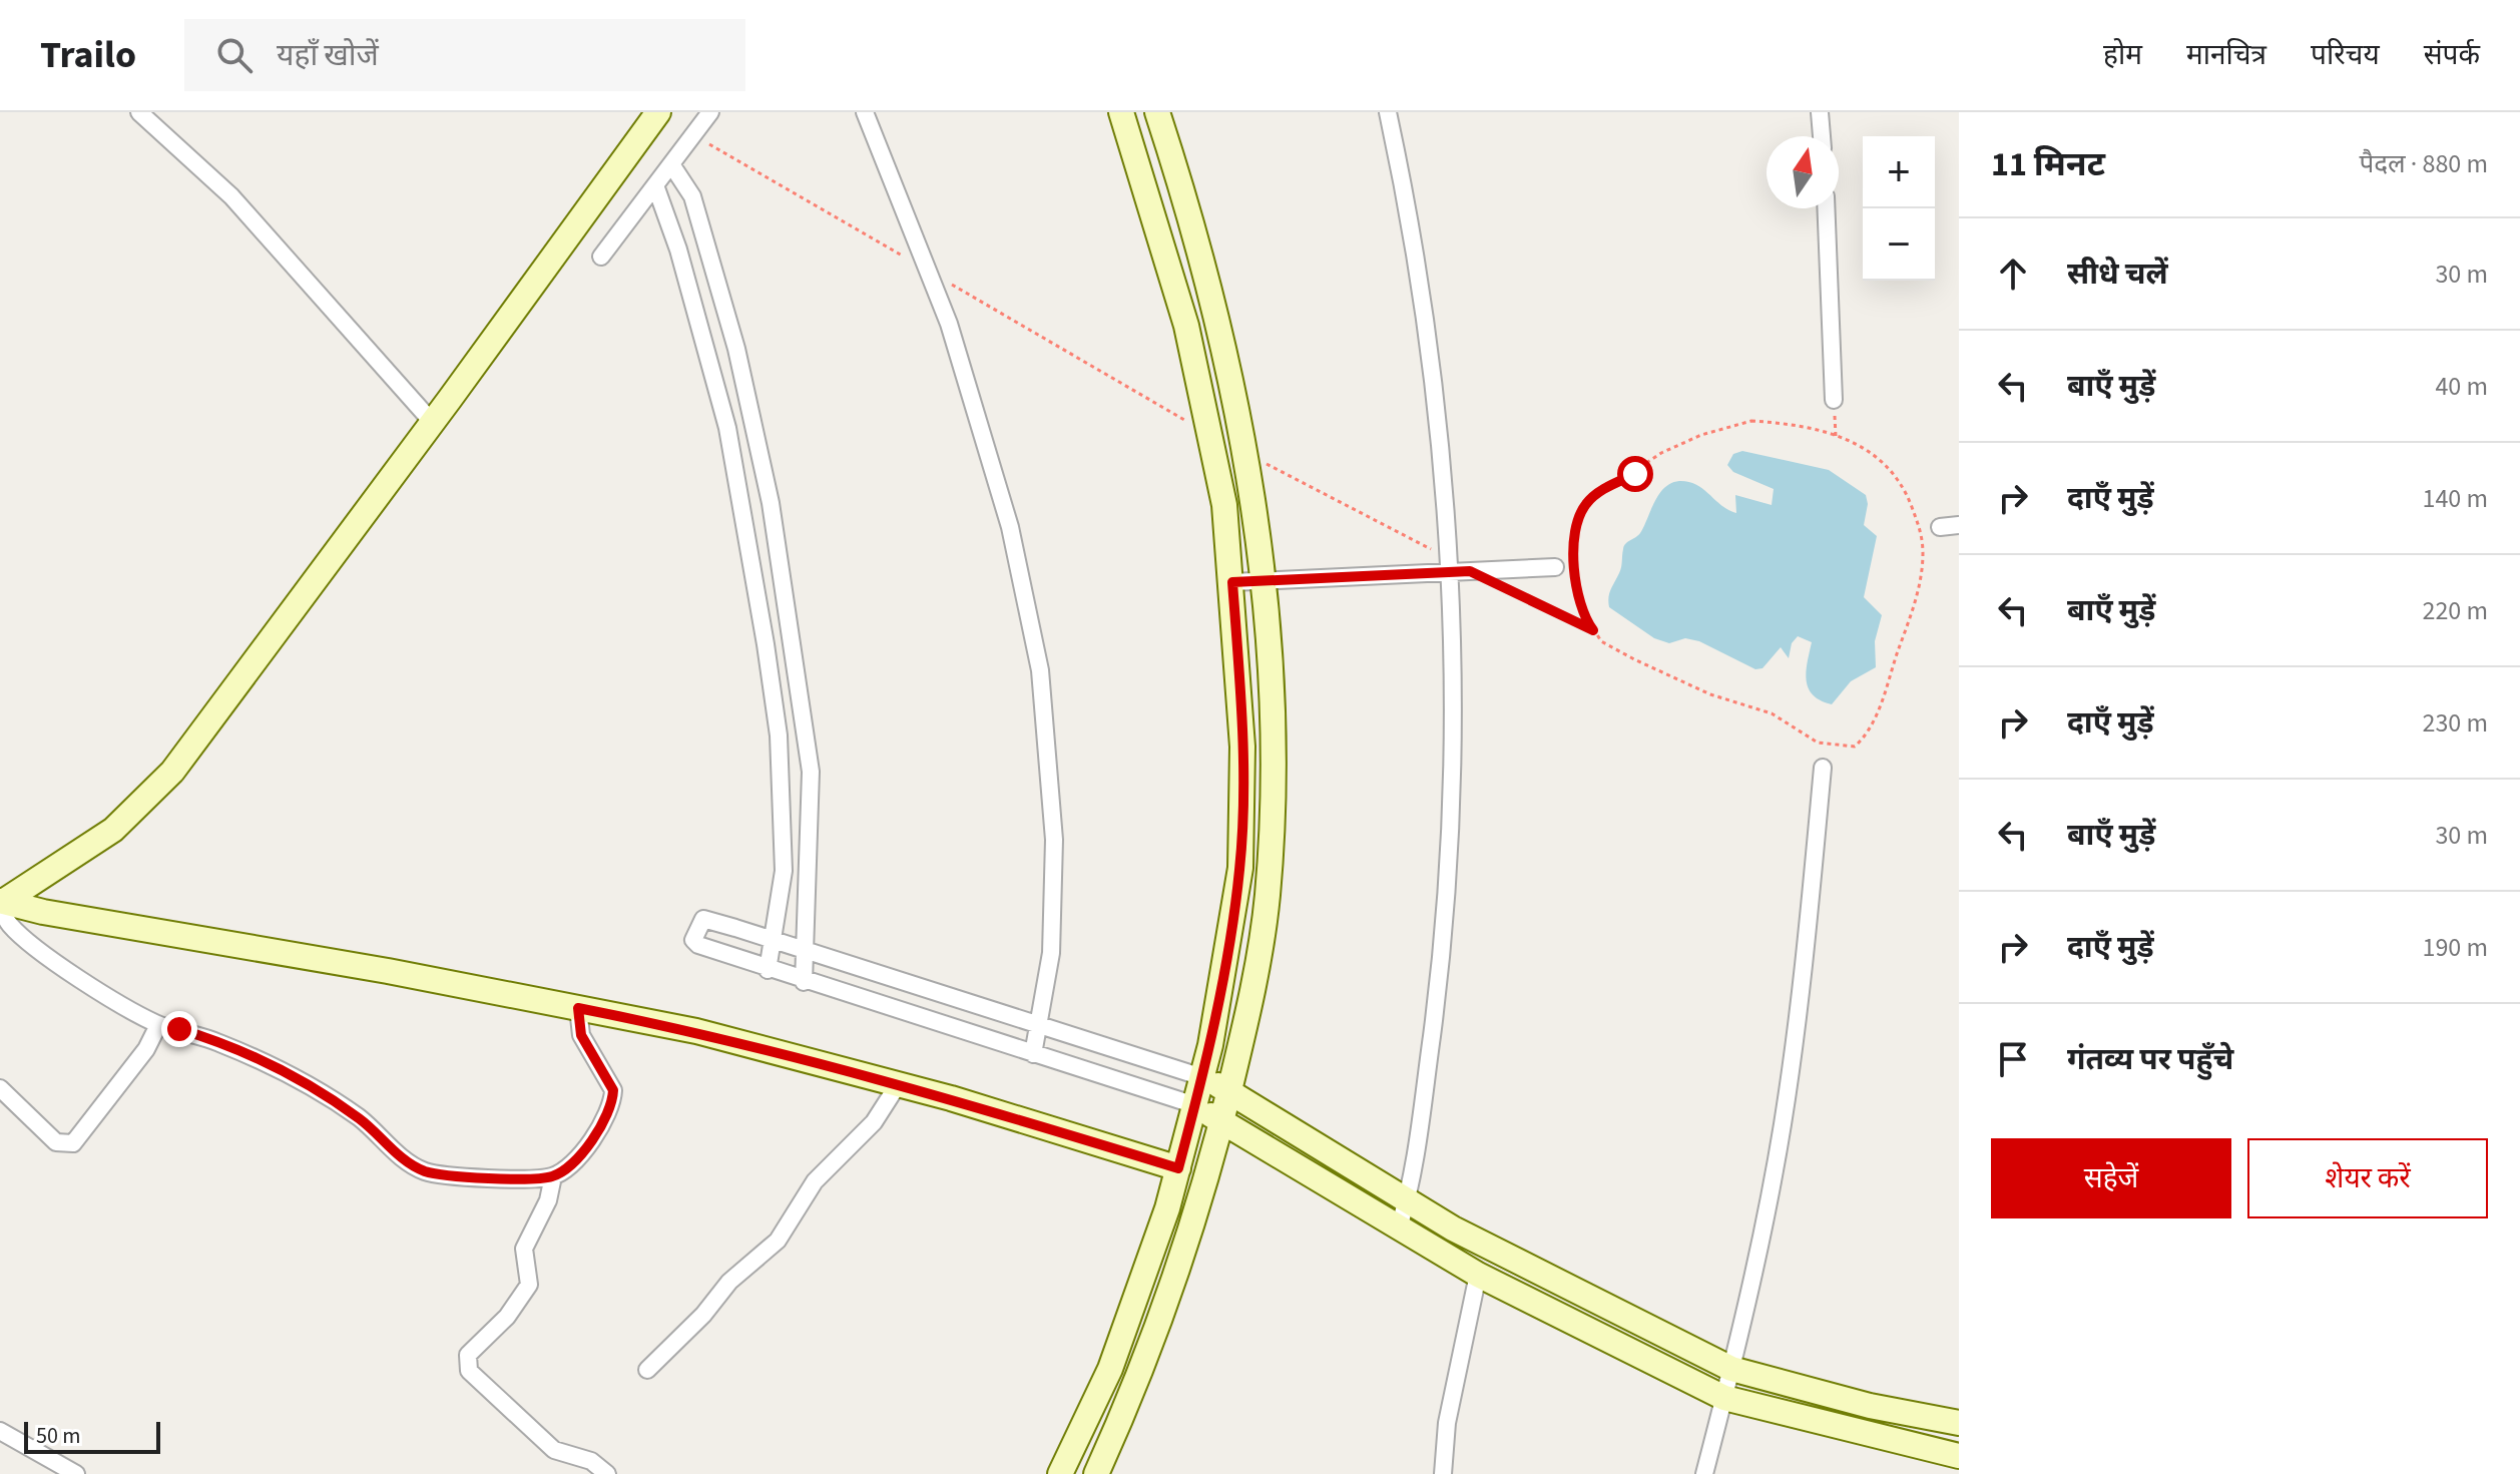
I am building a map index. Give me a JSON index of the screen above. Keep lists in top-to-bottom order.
{
  "scale_bar": "50 m",
  "north": "top",
  "page": {
    "header": "Trailo",
    "search": "यहाँ खोजें",
    "nav": [
      "होम",
      "मानचित्र",
      "परिचय",
      "संपर्क"
    ],
    "heading": ["11 मिनट", "पैदल · 880 m"],
    "map_buttons": ["+", "−"],
    "list": [
      ["सीधे चलें", "30 m"],
      ["बाएँ मुड़ें", "40 m"],
      ["दाएँ मुड़ें", "140 m"],
      ["बाएँ मुड़ें", "220 m"],
      ["दाएँ मुड़ें", "230 m"],
      ["बाएँ मुड़ें", "30 m"],
      ["दाएँ मुड़ें", "190 m"],
      "गंतव्य पर पहुँचे"
    ],
    "buttons": ["सहेजें", "शेयर करें"],
    "scale": "50 m"
  }
}
